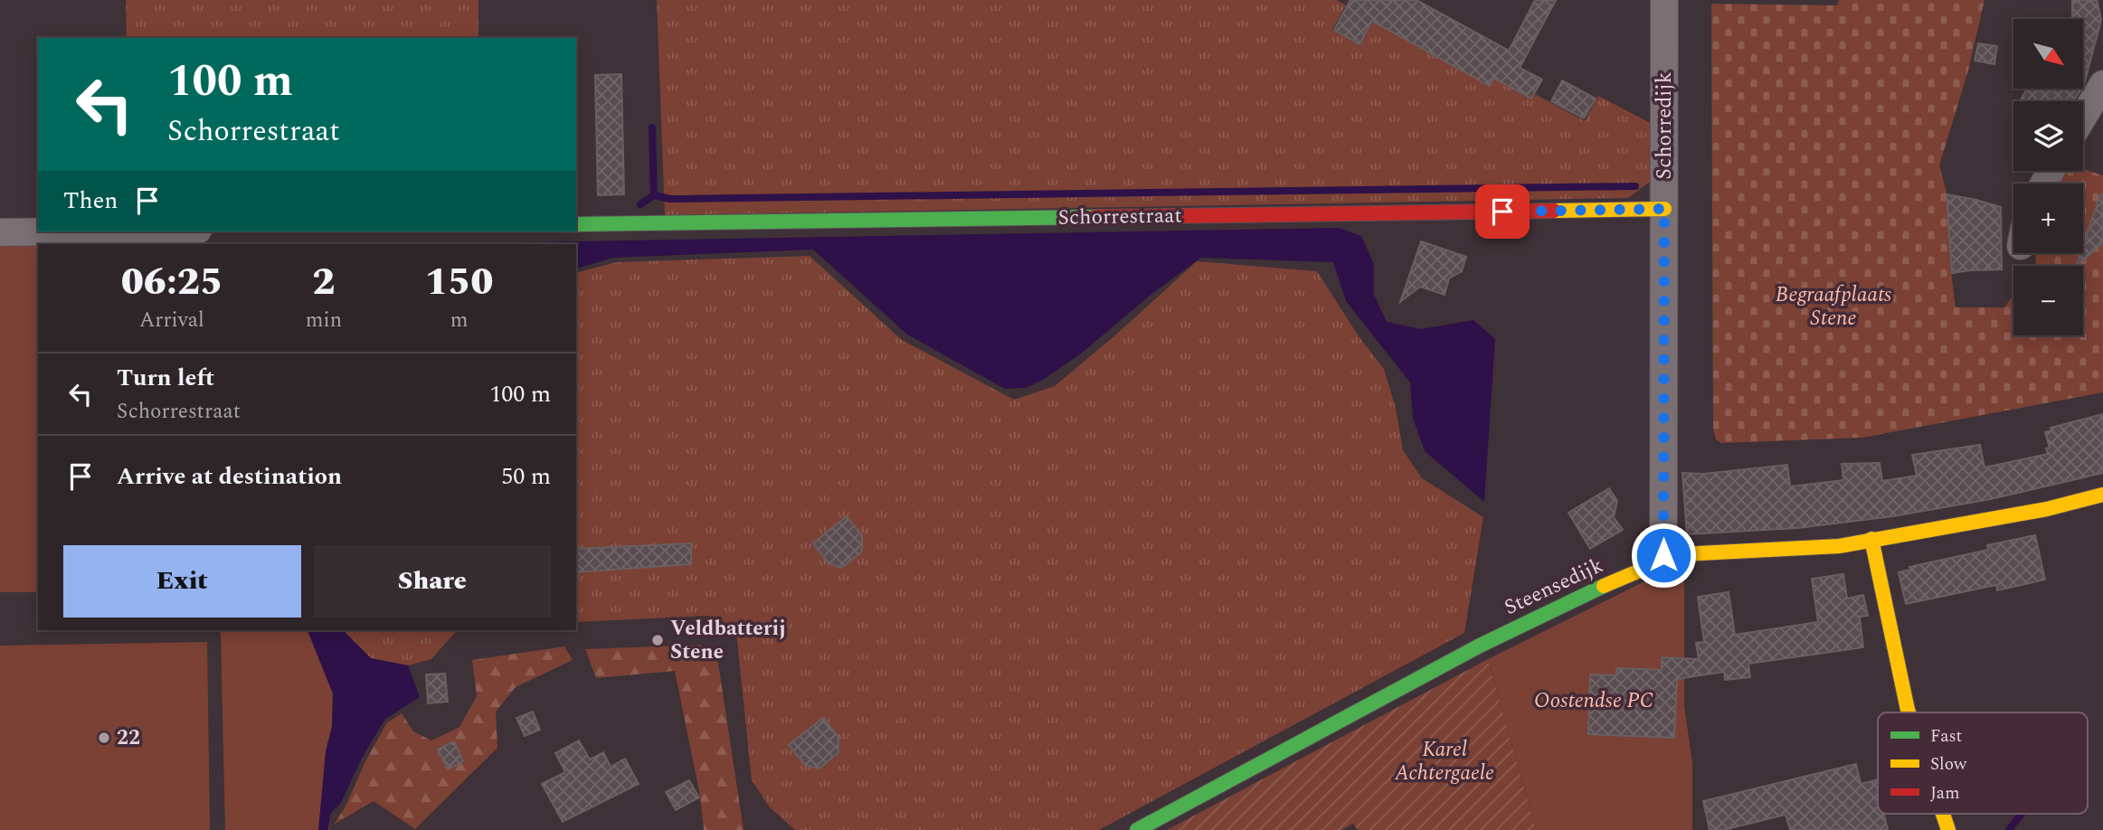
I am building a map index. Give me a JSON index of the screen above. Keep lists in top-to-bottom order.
{
  "streets": {
    "street": ["Schorredijk", "Schorrestraat", "Steensedijk"]
  },
  "crossings": [
    ["Schorredijk", "Schorrestraat"],
    ["Schorredijk", "Steensedijk"]
  ],
  "parks": ["Begraafplaats Stene", "Oostendse PC", "Karel Achtergaele"],
  "places": ["Veldbatterij Stene", "22"],
  "legend": ["Fast", "Slow", "Jam"],
  "north": "bottom right",
  "page": {
    "map_buttons": ["+", "−"],
    "turn": ["100 m", "Schorrestraat"],
    "then": "Then",
    "eta": [
      "06:25",
      "Arrival",
      "2",
      "min",
      "150",
      "m"
    ],
    "list": [
      {
        "name": "Turn left",
        "note": "Schorrestraat",
        "value": "100 m"
      },
      {
        "name": "Arrive at destination",
        "value": "50 m"
      }
    ],
    "buttons": ["Exit", "Share"]
  }
}
